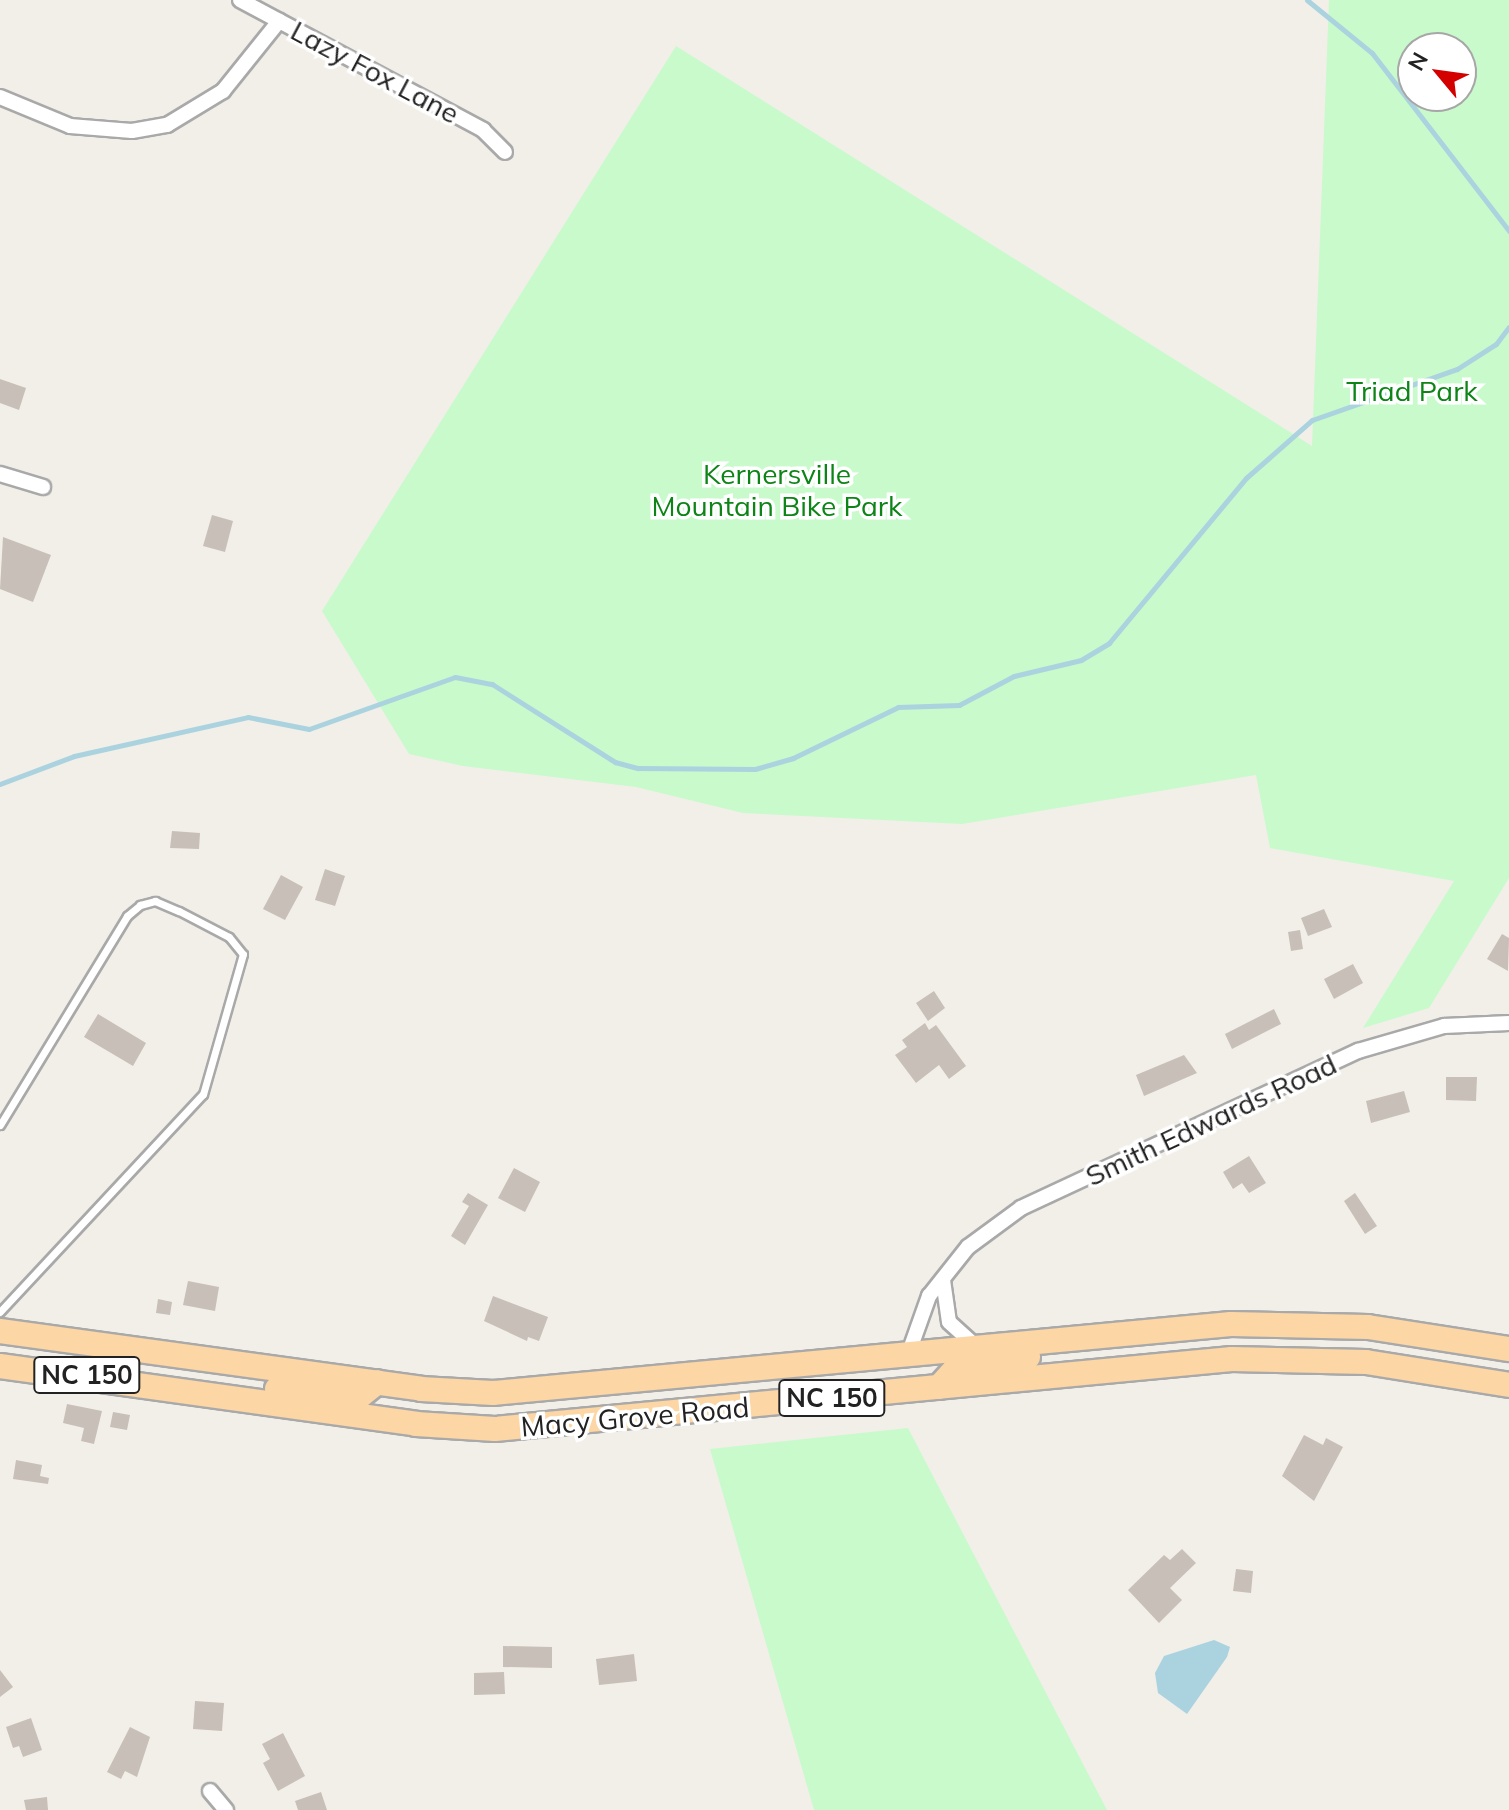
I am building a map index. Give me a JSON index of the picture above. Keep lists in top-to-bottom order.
{
  "streets": {
    "main road": ["NC 150", "Macy Grove Road"],
    "street": ["Lazy Fox Lane", "Smith Edwards Road"]
  },
  "crossings": [
    ["Smith Edwards Road", "Macy Grove Road"]
  ],
  "parks": ["Triad Park", "Kernersville Mountain Bike Park"],
  "north": "top left"
}
